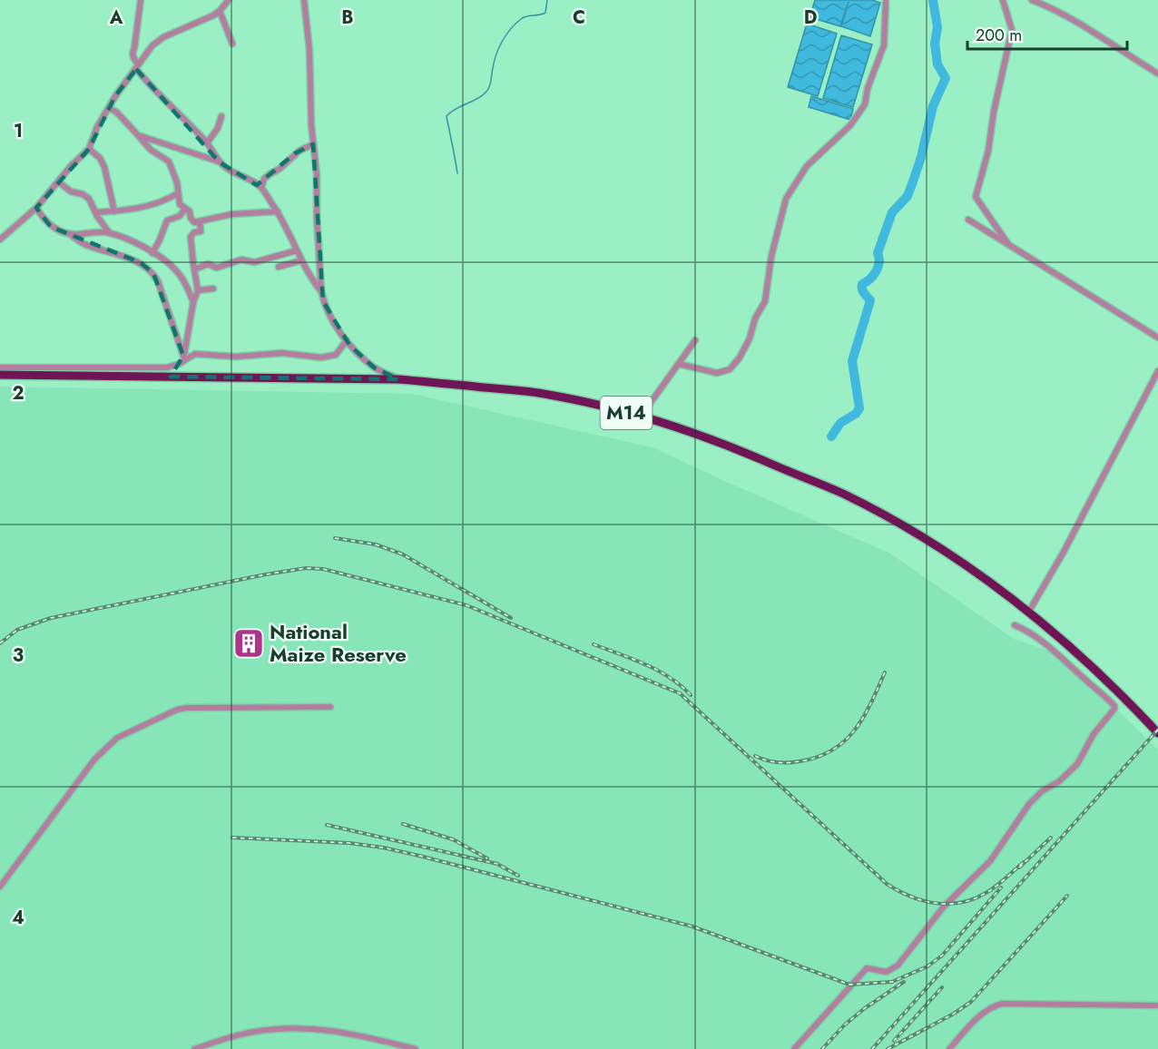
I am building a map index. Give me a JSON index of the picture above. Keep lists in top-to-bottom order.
{
  "streets": {
    "highway": ["M14"]
  },
  "places": {
    "building": ["National Maize Reserve"]
  },
  "scale_bar": "200 m",
  "grid": {
    "columns": [
      "A",
      "B",
      "C",
      "D"
    ],
    "rows": [
      "1",
      "2",
      "3",
      "4"
    ]
  }
}
